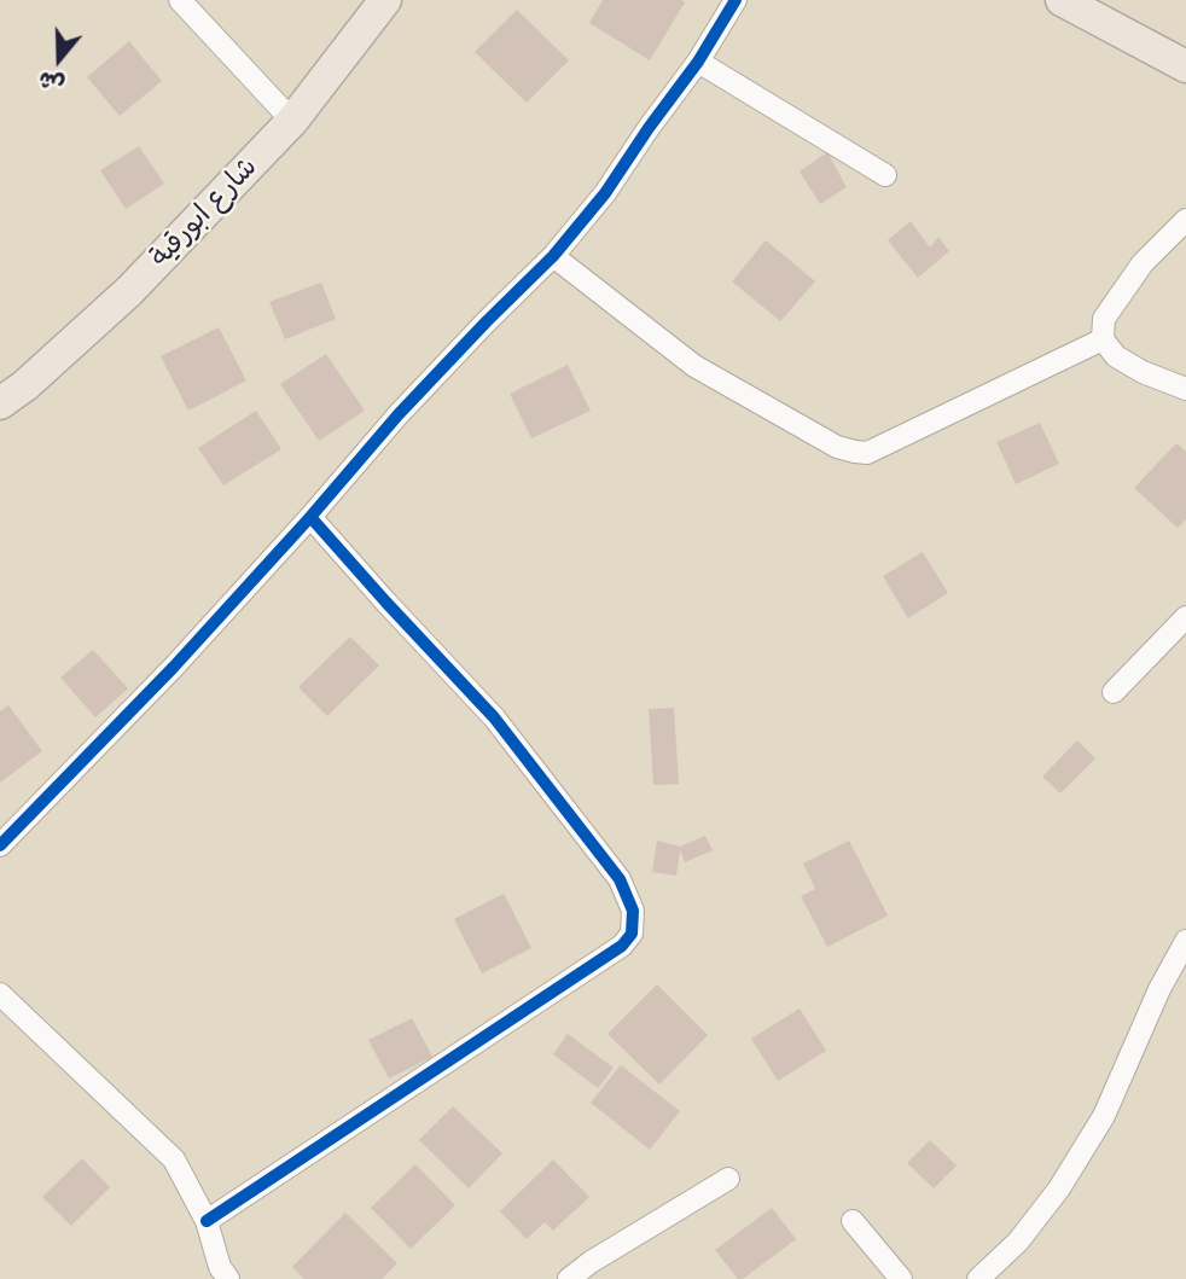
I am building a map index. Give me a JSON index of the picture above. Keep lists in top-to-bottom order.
{
  "streets": {
    "main road": ["شارع ابورقية"]
  },
  "north": "bottom"
}
